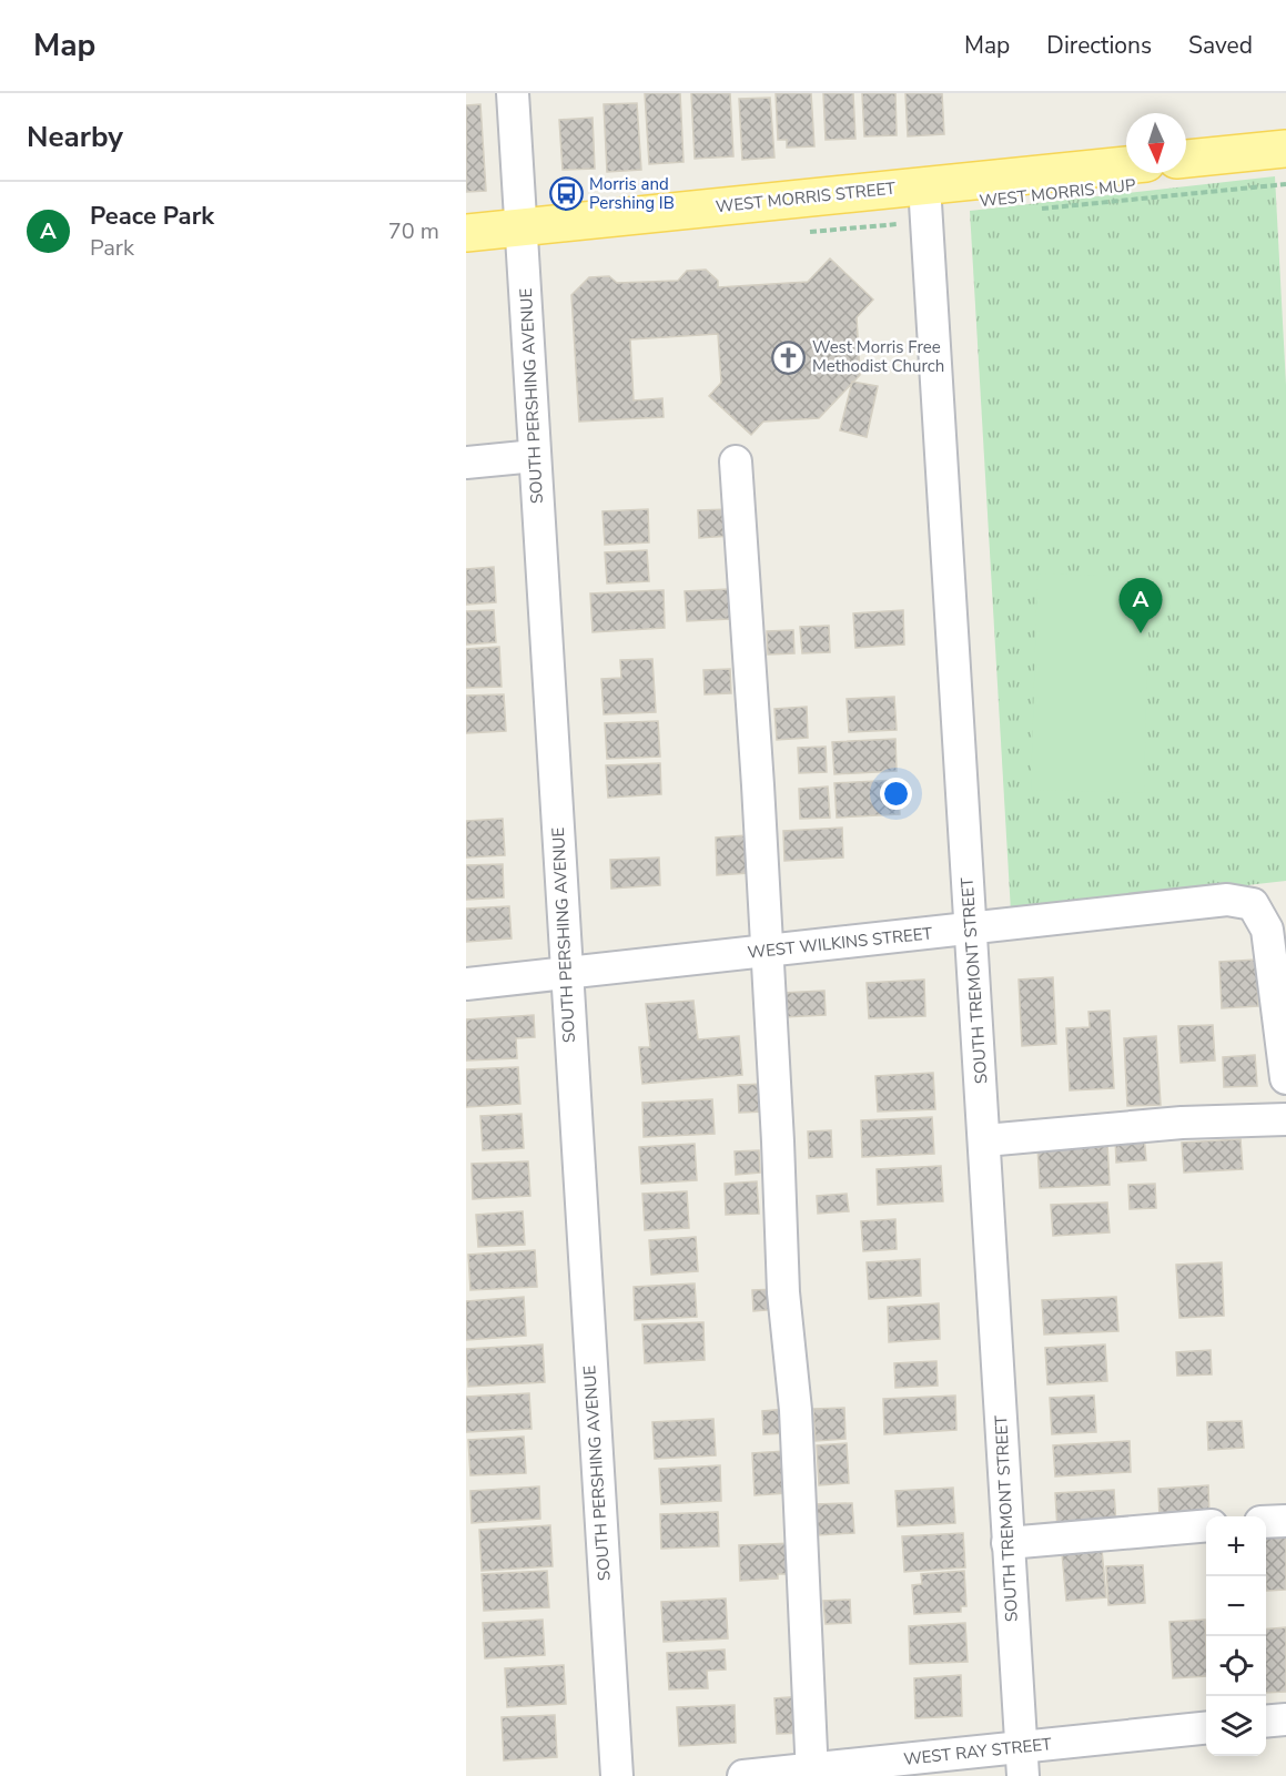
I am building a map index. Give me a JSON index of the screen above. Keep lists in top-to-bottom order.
{
  "streets": {
    "main road": ["WEST MORRIS STREET"],
    "street": [
      "SOUTH PERSHING AVENUE",
      "WEST WILKINS STREET",
      "SOUTH TREMONT STREET",
      "WEST RAY STREET"
    ],
    "path": ["WEST MORRIS MUP"]
  },
  "crossings": [
    ["WEST MORRIS STREET", "SOUTH PERSHING AVENUE"],
    ["WEST MORRIS STREET", "SOUTH TREMONT STREET"],
    ["SOUTH PERSHING AVENUE", "WEST WILKINS STREET"],
    ["WEST WILKINS STREET", "SOUTH TREMONT STREET"],
    ["SOUTH TREMONT STREET", "WEST RAY STREET"]
  ],
  "places": {
    "bus stop": ["Morris and Pershing IB"],
    "church": ["West Morris Free Methodist Church"]
  },
  "north": "bottom",
  "page": {
    "header": "Map",
    "nav": ["Map", "Directions", "Saved"],
    "heading": "Nearby",
    "list": [
      {
        "mark": "A",
        "name": "Peace Park",
        "note": "Park",
        "value": "70 m"
      }
    ],
    "pins": "A",
    "map_buttons": ["+", "−"]
  }
}
